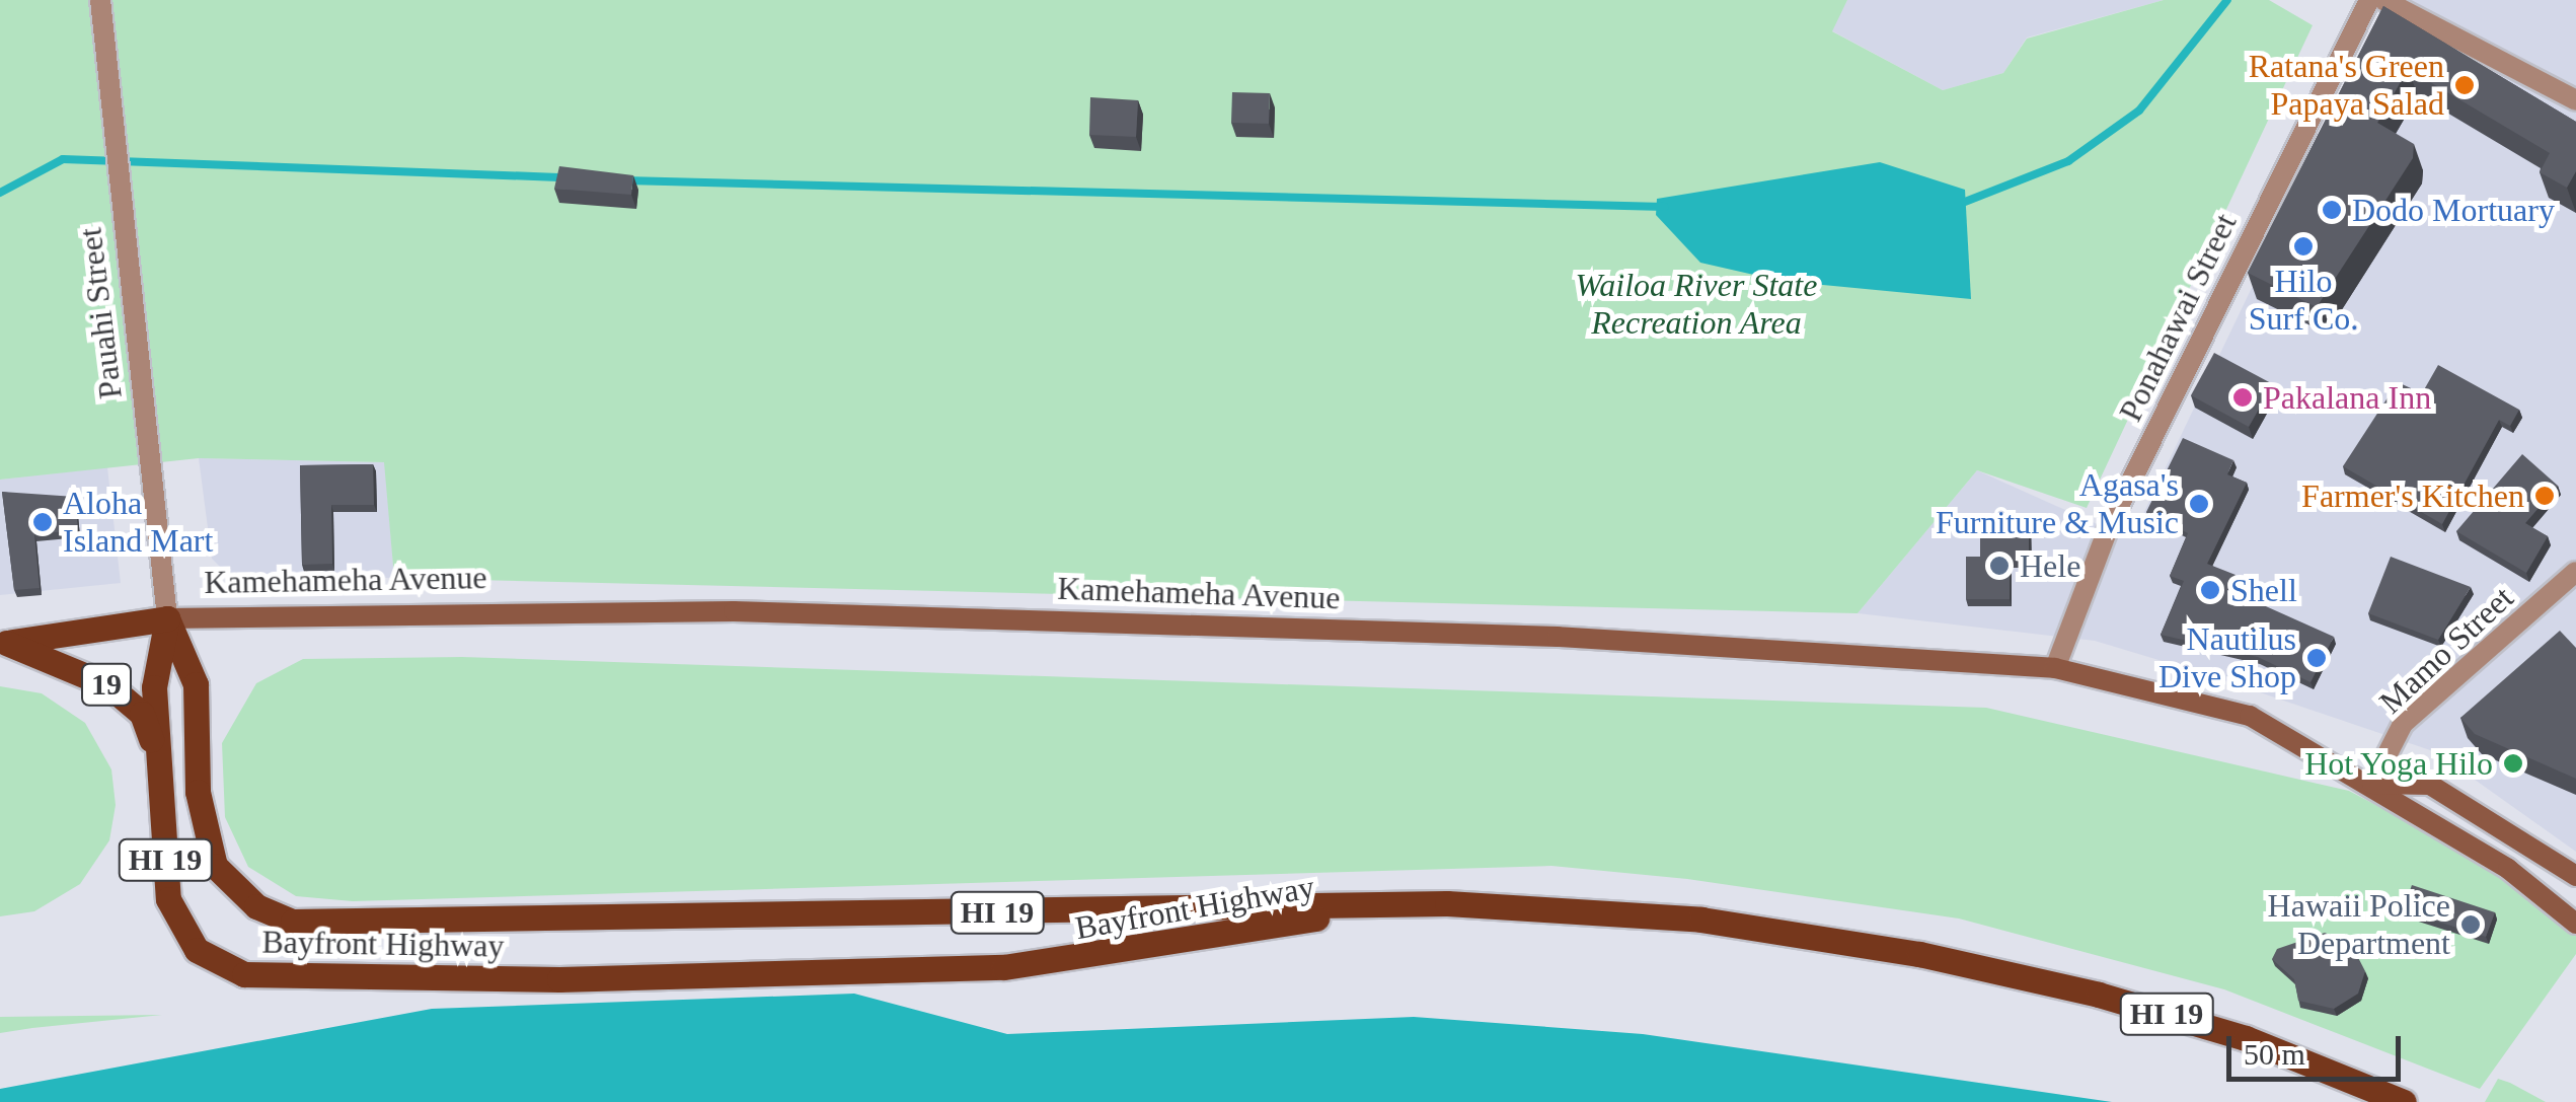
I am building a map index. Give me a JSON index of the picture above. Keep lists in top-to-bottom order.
{
  "streets": {
    "main road": [
      "Kamehameha Avenue",
      "19",
      "HI 19",
      "Bayfront Highway"
    ],
    "street": ["Pauahi Street", "Ponahawai Street", "Mamo Street"]
  },
  "crossings": [
    ["Pauahi Street", "Kamehameha Avenue"],
    ["Pauahi Street", "Bayfront Highway"],
    ["Ponahawai Street", "Kamehameha Avenue"],
    ["Kamehameha Avenue", "Mamo Street"],
    ["Kamehameha Avenue", "19"],
    ["Kamehameha Avenue", "Bayfront Highway"],
    ["19", "Bayfront Highway"]
  ],
  "parks": ["Wailoa River State Recreation Area"],
  "places": [
    "Ratana's Green Papaya Salad",
    "Dodo Mortuary",
    "Hilo Surf Co.",
    "Pakalana Inn",
    "Farmer's Kitchen",
    "Agasa's Furniture & Music",
    "Aloha Island Mart",
    "Hele",
    "Shell",
    "Nautilus Dive Shop",
    "Hot Yoga Hilo",
    "Hawaii Police Department"
  ],
  "scale_bar": "50 m"
}
